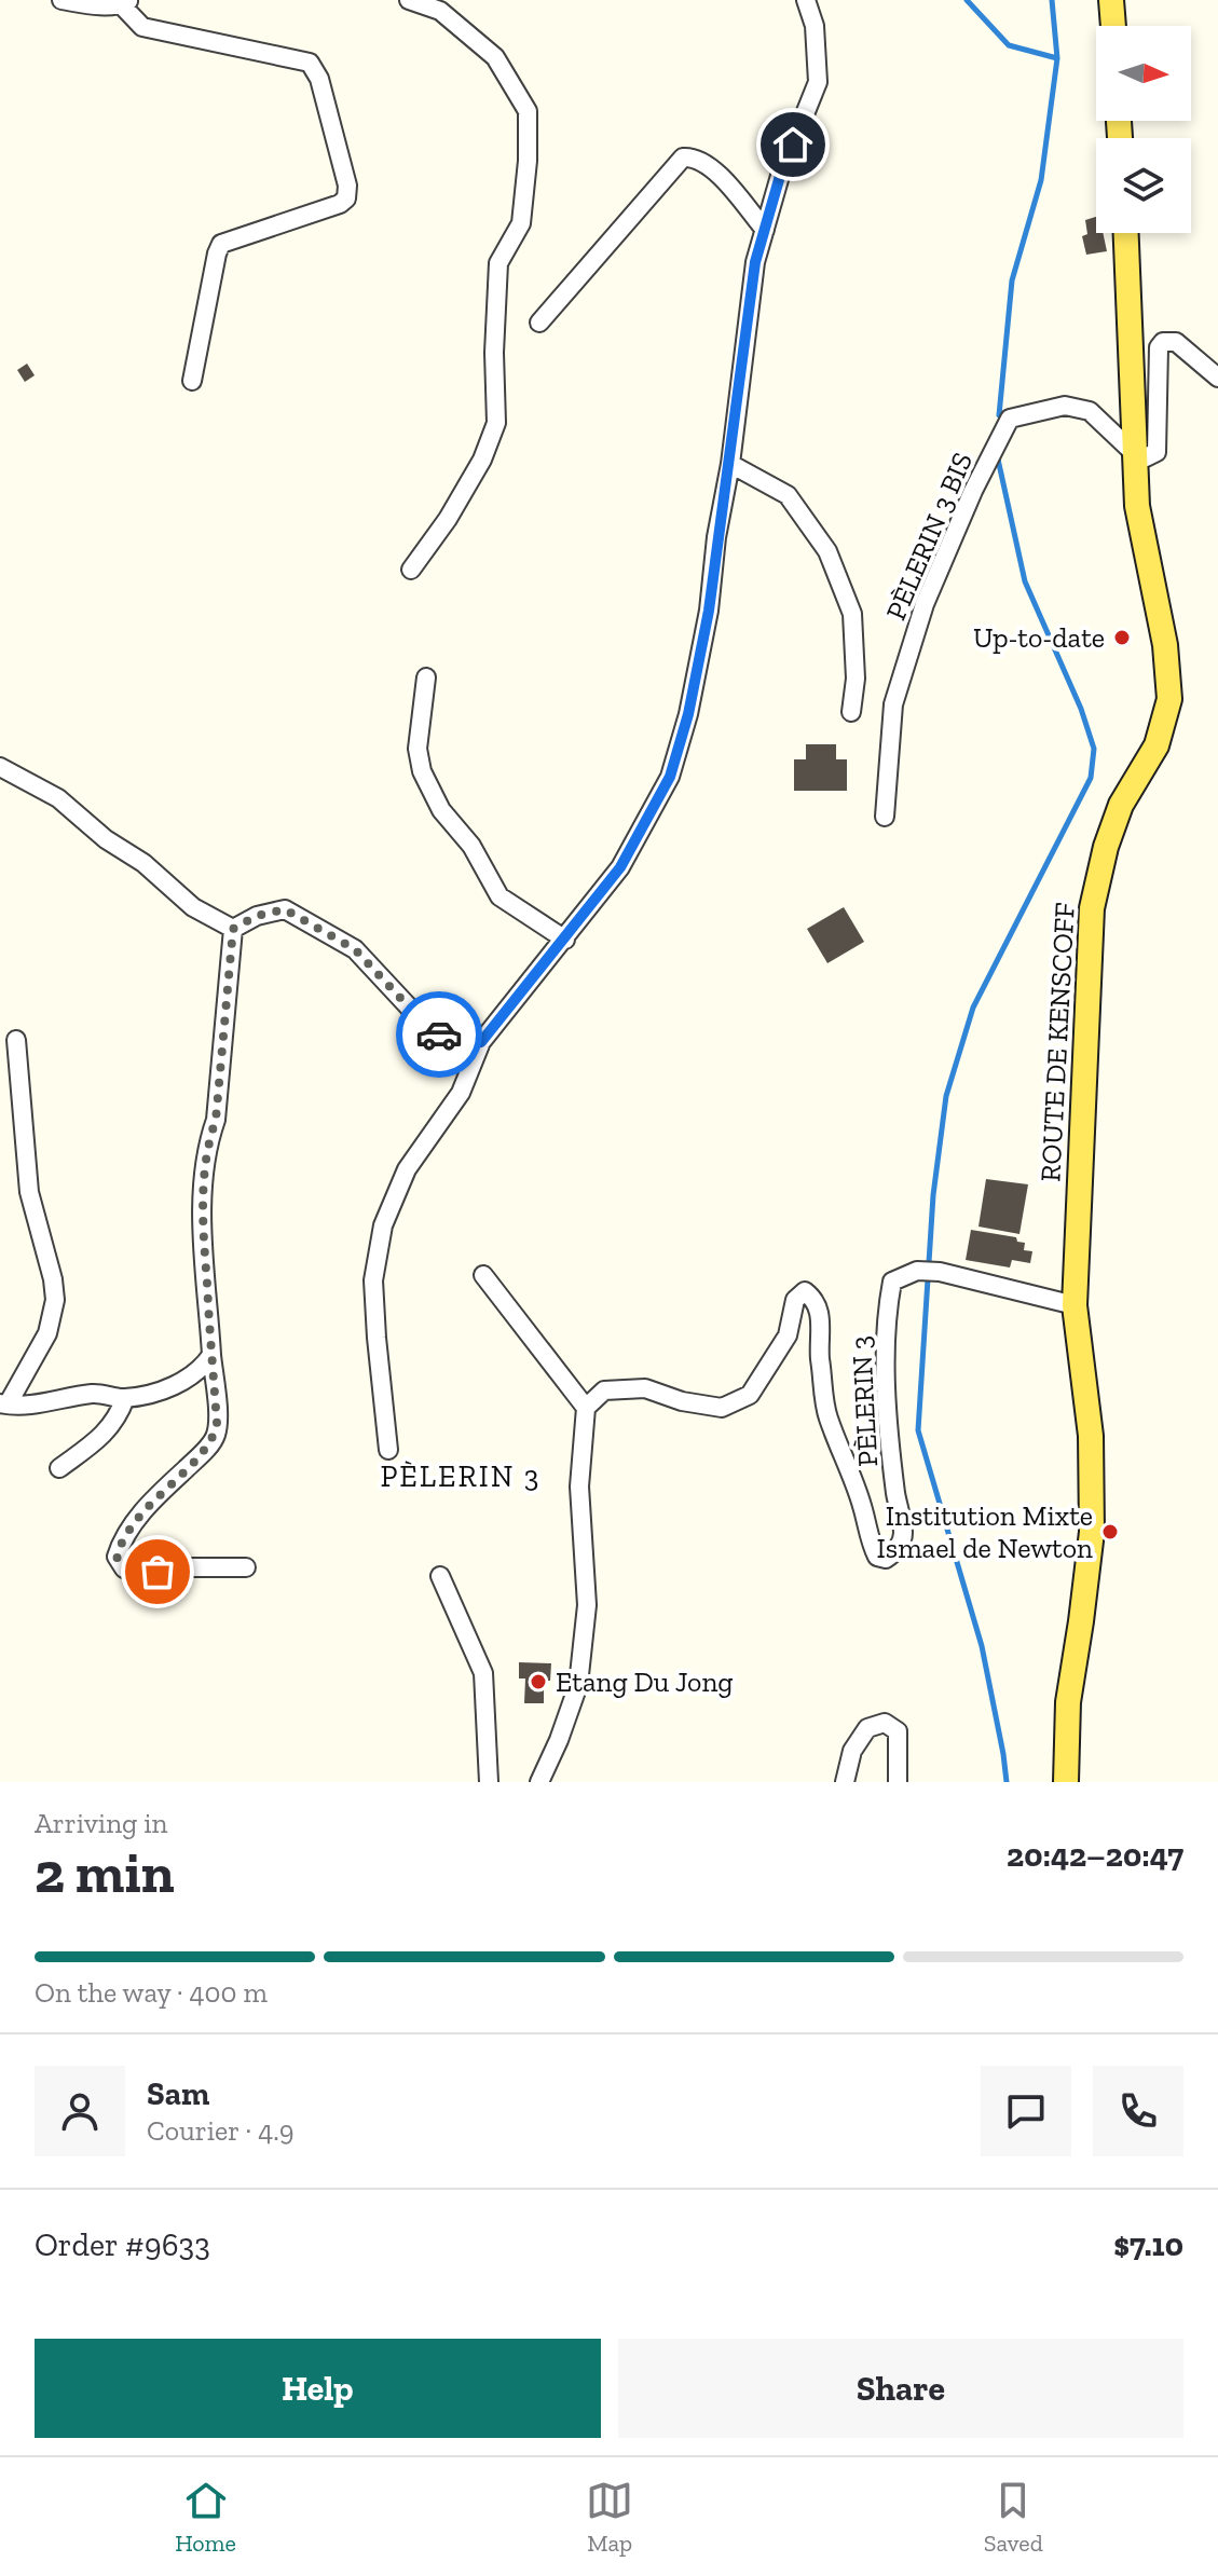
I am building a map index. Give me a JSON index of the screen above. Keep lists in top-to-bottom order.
{
  "streets": {
    "main road": ["ROUTE DE KENSCOFF"],
    "street": ["PÈLERIN 3 BIS", "PÈLERIN 3"]
  },
  "crossings": [
    ["PÈLERIN 3 BIS", "ROUTE DE KENSCOFF"],
    ["ROUTE DE KENSCOFF", "PÈLERIN 3"]
  ],
  "districts": ["PÈLERIN 3"],
  "places": ["Up-to-date", "Institution Mixte Ismael de Newton", "Etang Du Jong"],
  "north": "right",
  "page": {
    "heading": ["2 min", "Arriving in", "20:42–20:47"],
    "panel": [
      "Sam",
      "Courier · 4.9",
      "Order #9633",
      "$7.10"
    ],
    "bar": "On the way · 400 m",
    "buttons": ["Help", "Share"],
    "tabs": ["Home", "Map", "Saved"]
  }
}
